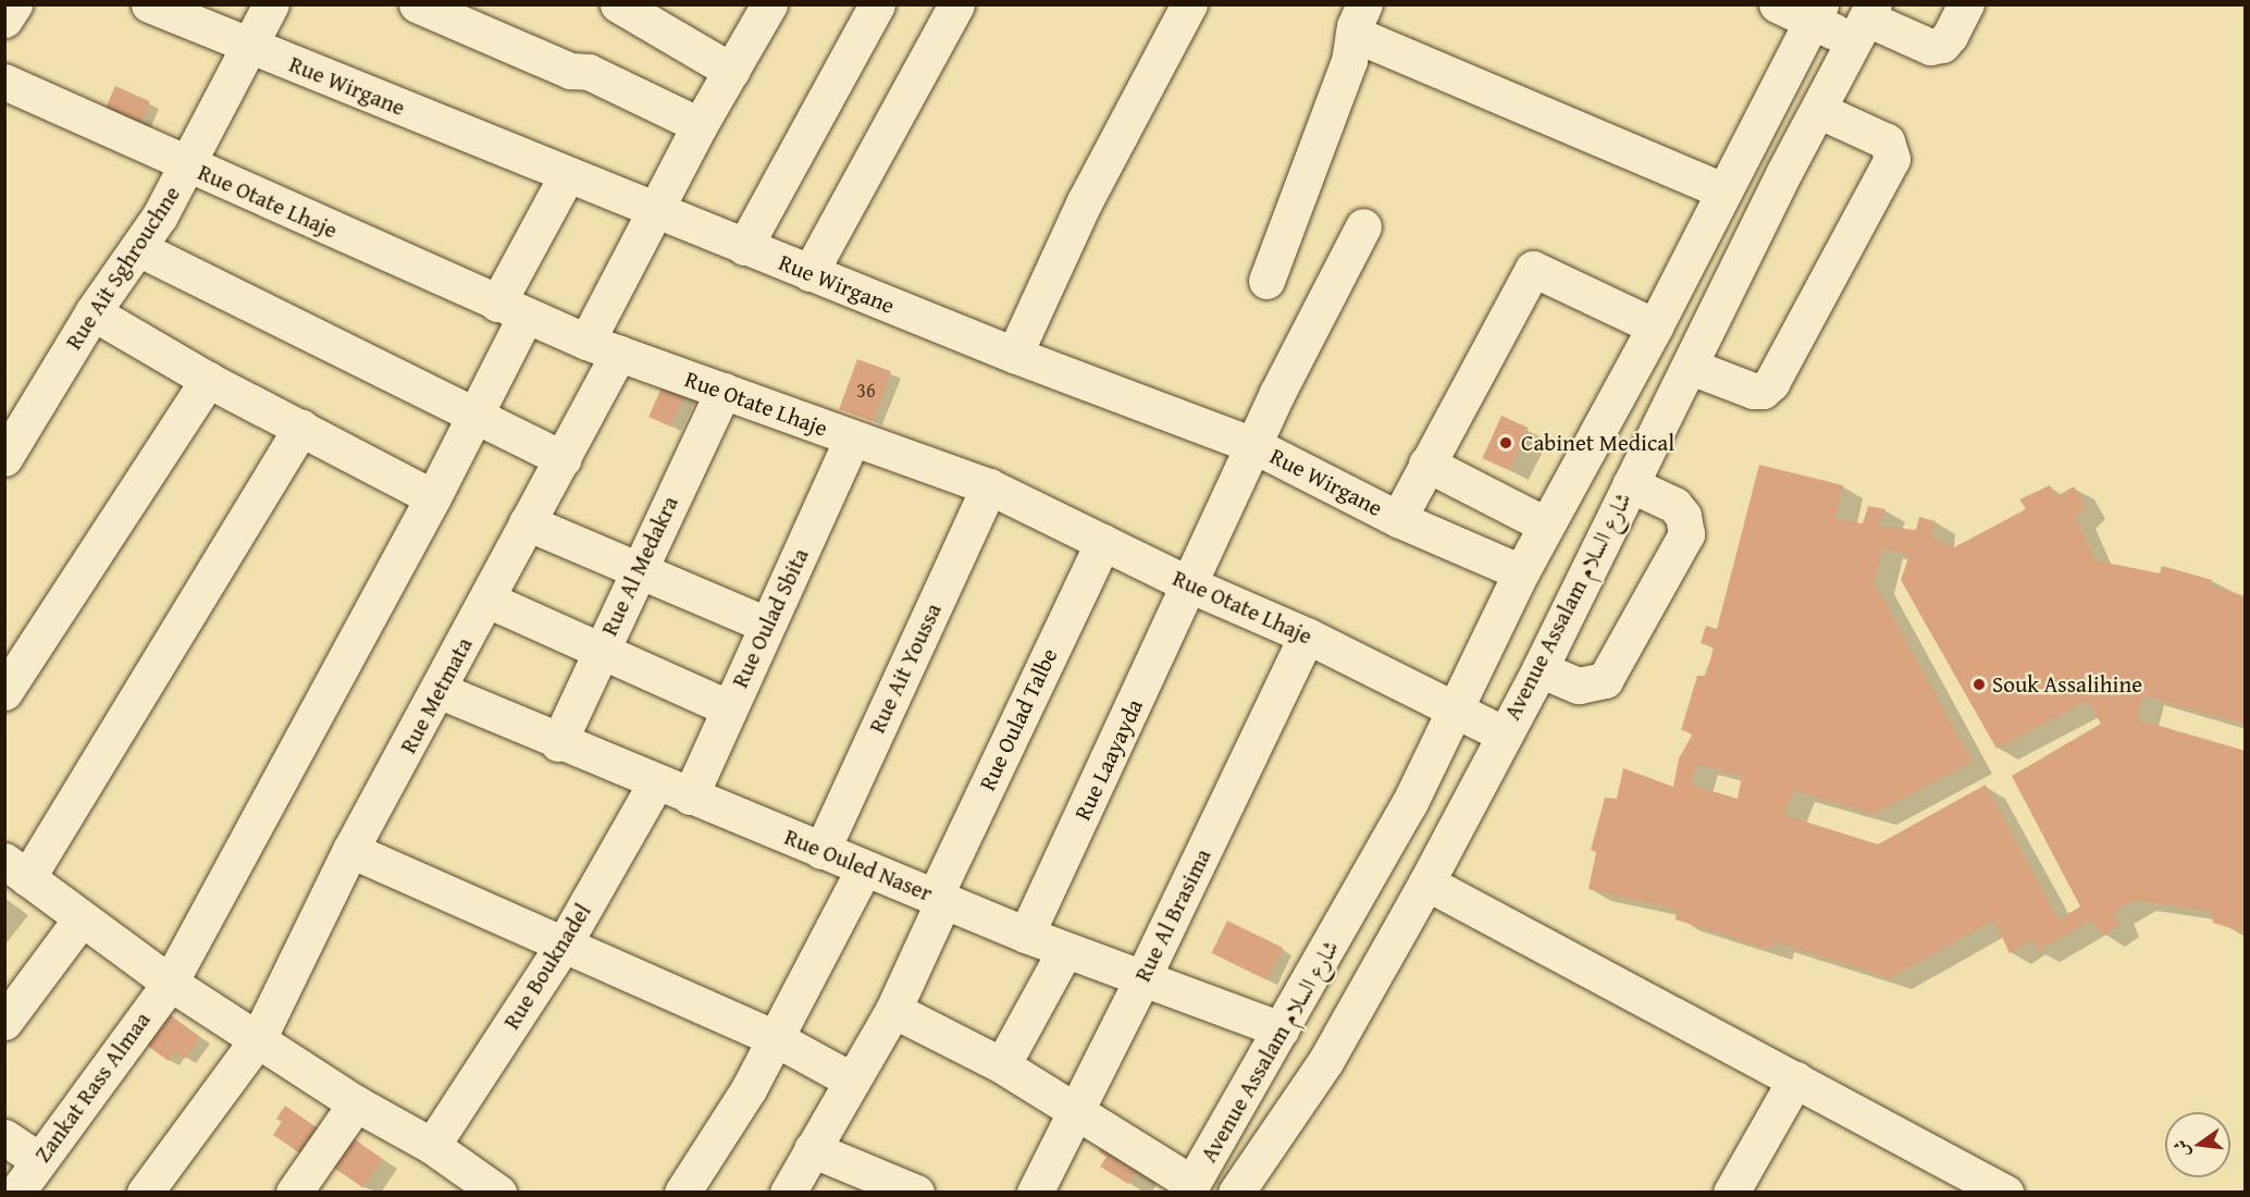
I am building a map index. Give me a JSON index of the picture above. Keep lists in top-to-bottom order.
{
  "streets": {
    "street": [
      "Rue Wirgane",
      "Rue Otate Lhaje",
      "Rue Ait Sghrouchne",
      "Rue Al Medakra",
      "Avenue Assalam شارع السلام",
      "Rue Oulad Sbita",
      "Rue Ait Youssa",
      "Rue Metmata",
      "Rue Oulad Talbe",
      "Rue Laayayda",
      "Rue Ouled Naser",
      "Rue Al Brasima",
      "Rue Bouknadel",
      "Zankat Rass Almaa"
    ]
  },
  "crossings": [
    ["Rue Wirgane", "Rue Ait Sghrouchne"],
    ["Rue Wirgane", "Avenue Assalam شارع السلام"],
    ["Rue Wirgane", "Rue Metmata"],
    ["Rue Wirgane", "Rue Laayayda"],
    ["Rue Wirgane", "Zankat Rass Almaa"],
    ["Rue Otate Lhaje", "Rue Ait Sghrouchne"],
    ["Rue Otate Lhaje", "Rue Al Medakra"],
    ["Rue Otate Lhaje", "Avenue Assalam شارع السلام"],
    ["Rue Otate Lhaje", "Rue Oulad Sbita"],
    ["Rue Otate Lhaje", "Rue Ait Youssa"],
    ["Rue Otate Lhaje", "Rue Metmata"],
    ["Rue Otate Lhaje", "Rue Oulad Talbe"],
    ["Rue Otate Lhaje", "Rue Laayayda"],
    ["Rue Otate Lhaje", "Rue Al Brasima"],
    ["Rue Otate Lhaje", "Zankat Rass Almaa"],
    ["Rue Al Medakra", "Rue Ouled Naser"],
    ["Avenue Assalam شارع السلام", "Rue Ouled Naser"],
    ["Rue Oulad Sbita", "Rue Ouled Naser"],
    ["Rue Ait Youssa", "Rue Ouled Naser"],
    ["Rue Metmata", "Rue Ouled Naser"],
    ["Rue Oulad Talbe", "Rue Ouled Naser"],
    ["Rue Laayayda", "Rue Ouled Naser"],
    ["Rue Ouled Naser", "Rue Al Brasima"],
    ["Rue Ouled Naser", "Rue Bouknadel"]
  ],
  "places": ["Cabinet Medical", "Souk Assalihine"],
  "house_numbers": ["36"],
  "north": "left"
}
